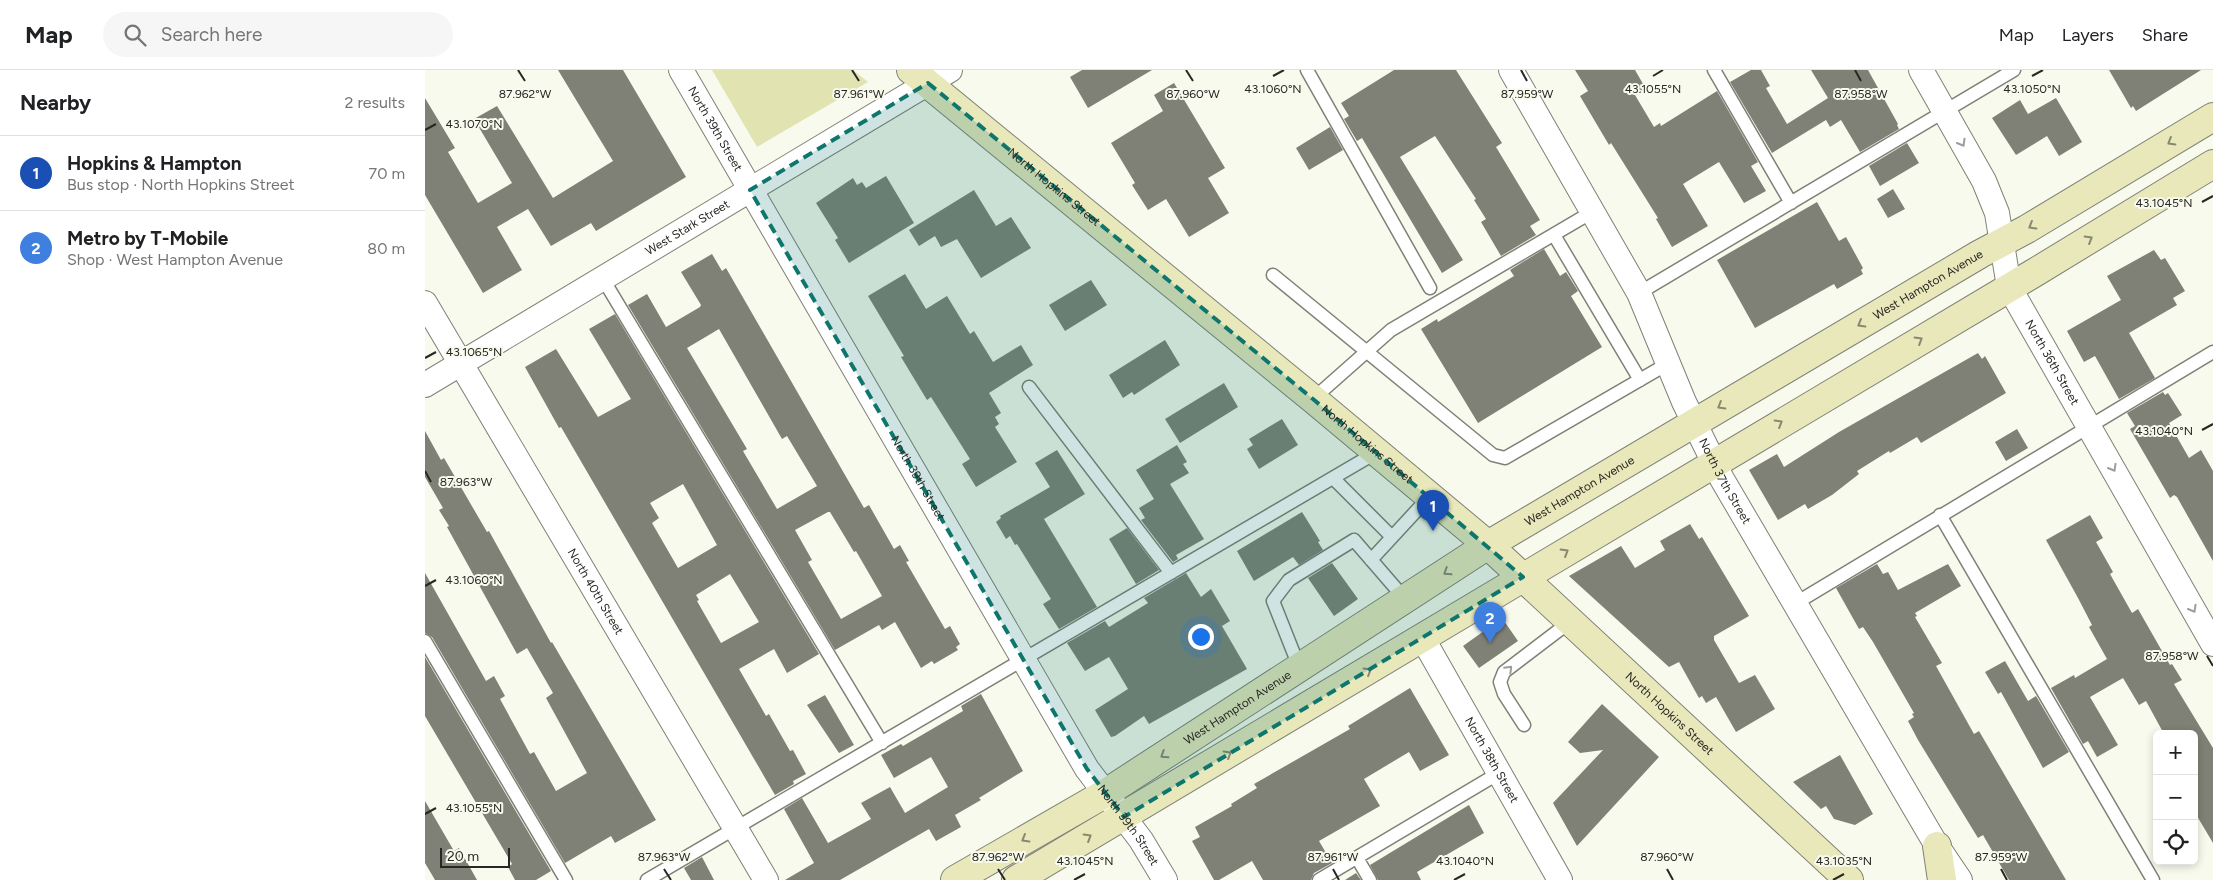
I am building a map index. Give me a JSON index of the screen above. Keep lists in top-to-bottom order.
{
  "streets": {
    "main road": ["North Hopkins Street", "West Hampton Avenue"],
    "street": [
      "North 39th Street",
      "West Stark Street",
      "North 36th Street",
      "North 37th Street",
      "North 40th Street",
      "North 38th Street"
    ]
  },
  "crossings": [
    ["North 39th Street", "West Stark Street"],
    ["North 39th Street", "West Hampton Avenue"],
    ["North Hopkins Street", "West Stark Street"],
    ["North Hopkins Street", "West Hampton Avenue"],
    ["West Stark Street", "North 40th Street"],
    ["West Hampton Avenue", "North 36th Street"],
    ["West Hampton Avenue", "North 37th Street"]
  ],
  "one_way": ["North 36th Street"],
  "scale_bar": "20 m",
  "page": {
    "header": "Map",
    "search": "Search here",
    "nav": ["Map", "Layers", "Share"],
    "heading": ["Nearby", "2 results"],
    "list": [
      {
        "mark": "1",
        "name": "Hopkins & Hampton",
        "note": "Bus stop · North Hopkins Street",
        "value": "70 m"
      },
      {
        "mark": "2",
        "name": "Metro by T-Mobile",
        "note": "Shop · West Hampton Avenue",
        "value": "80 m"
      }
    ],
    "pins": ["1", "2"],
    "map_buttons": ["+", "−"],
    "scale": "20 m"
  },
  "coordinates": [
    "43.1060°N",
    "43.1055°N",
    "43.1050°N",
    "87.962°W",
    "87.961°W",
    "87.960°W",
    "87.959°W",
    "87.958°W",
    "43.1070°N",
    "43.1045°N",
    "43.1065°N",
    "43.1040°N",
    "87.963°W",
    "43.1035°N"
  ]
}
